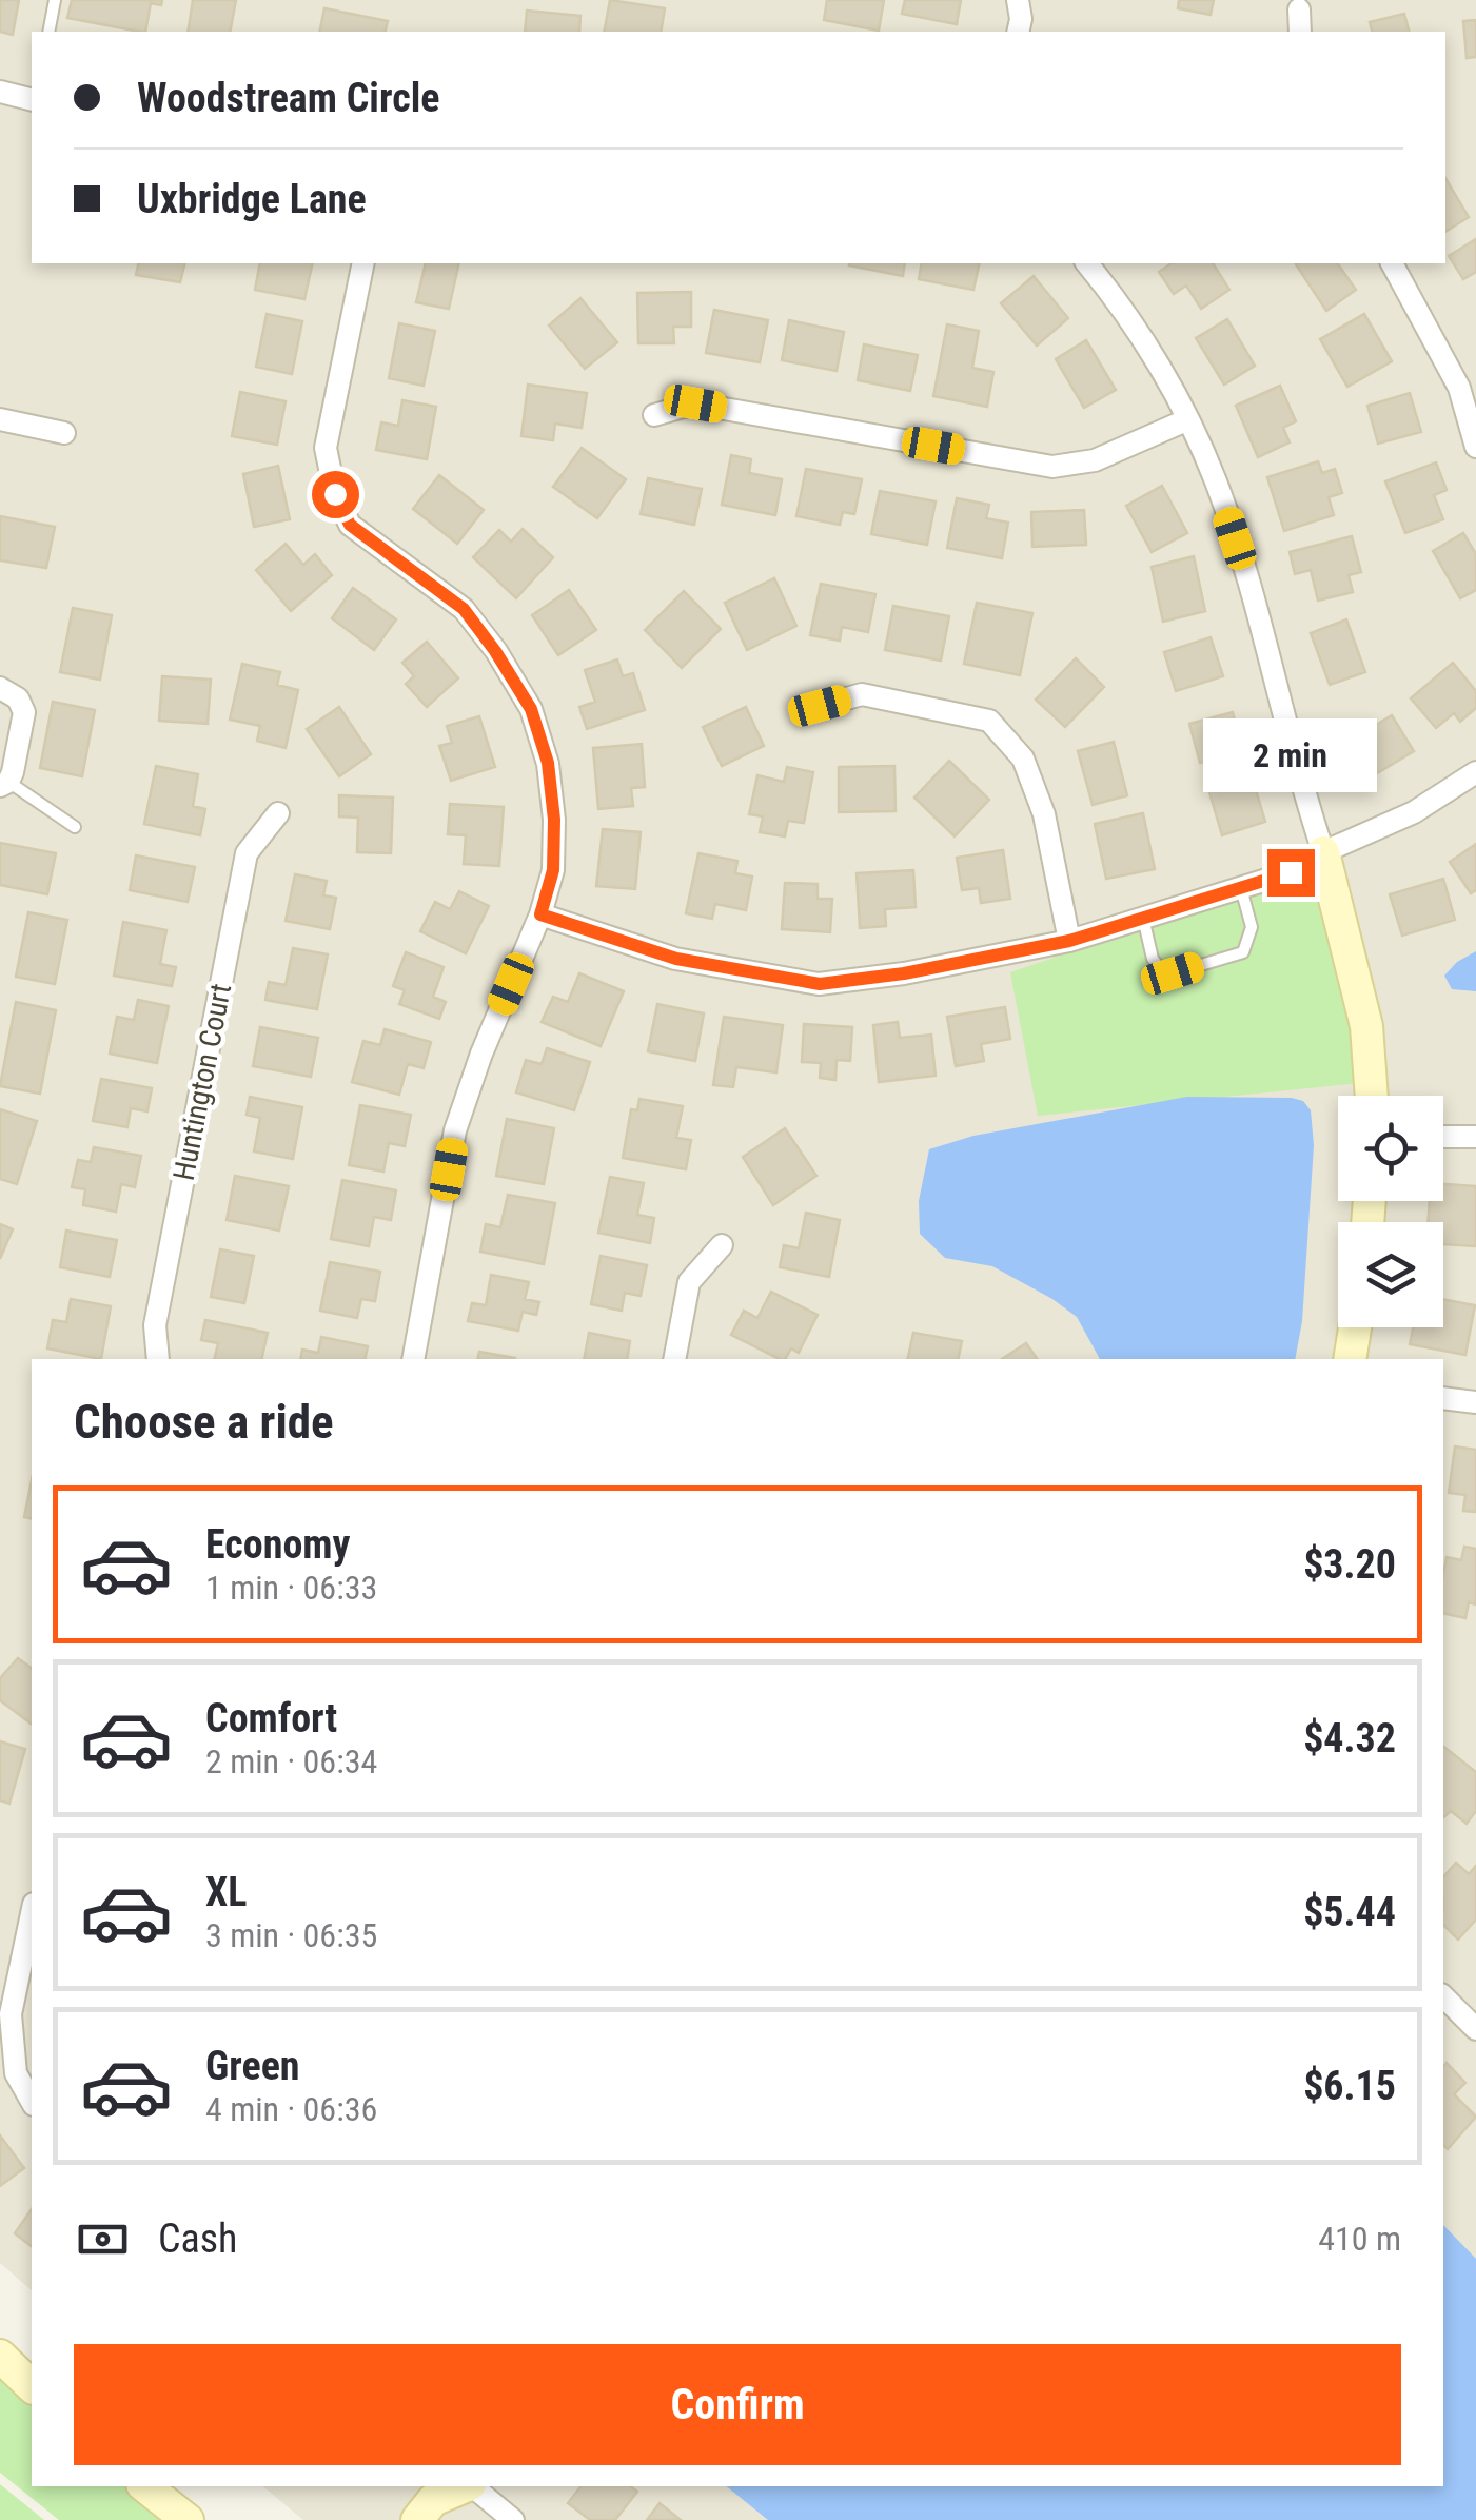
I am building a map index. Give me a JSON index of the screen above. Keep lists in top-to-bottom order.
{
  "streets": {
    "street": ["Huntington Court"]
  },
  "page": {
    "banner": ["Woodstream Circle", "Uxbridge Lane"],
    "bubble": "2 min",
    "heading": "Choose a ride",
    "list": [
      {
        "name": "Economy",
        "note": "1 min · 06:33",
        "value": "$3.20"
      },
      {
        "name": "Comfort",
        "note": "2 min · 06:34",
        "value": "$4.32"
      },
      {
        "name": "XL",
        "note": "3 min · 06:35",
        "value": "$5.44"
      },
      {
        "name": "Green",
        "note": "4 min · 06:36",
        "value": "$6.15"
      }
    ],
    "pay": ["Cash", "410 m"],
    "buttons": "Confirm"
  }
}
